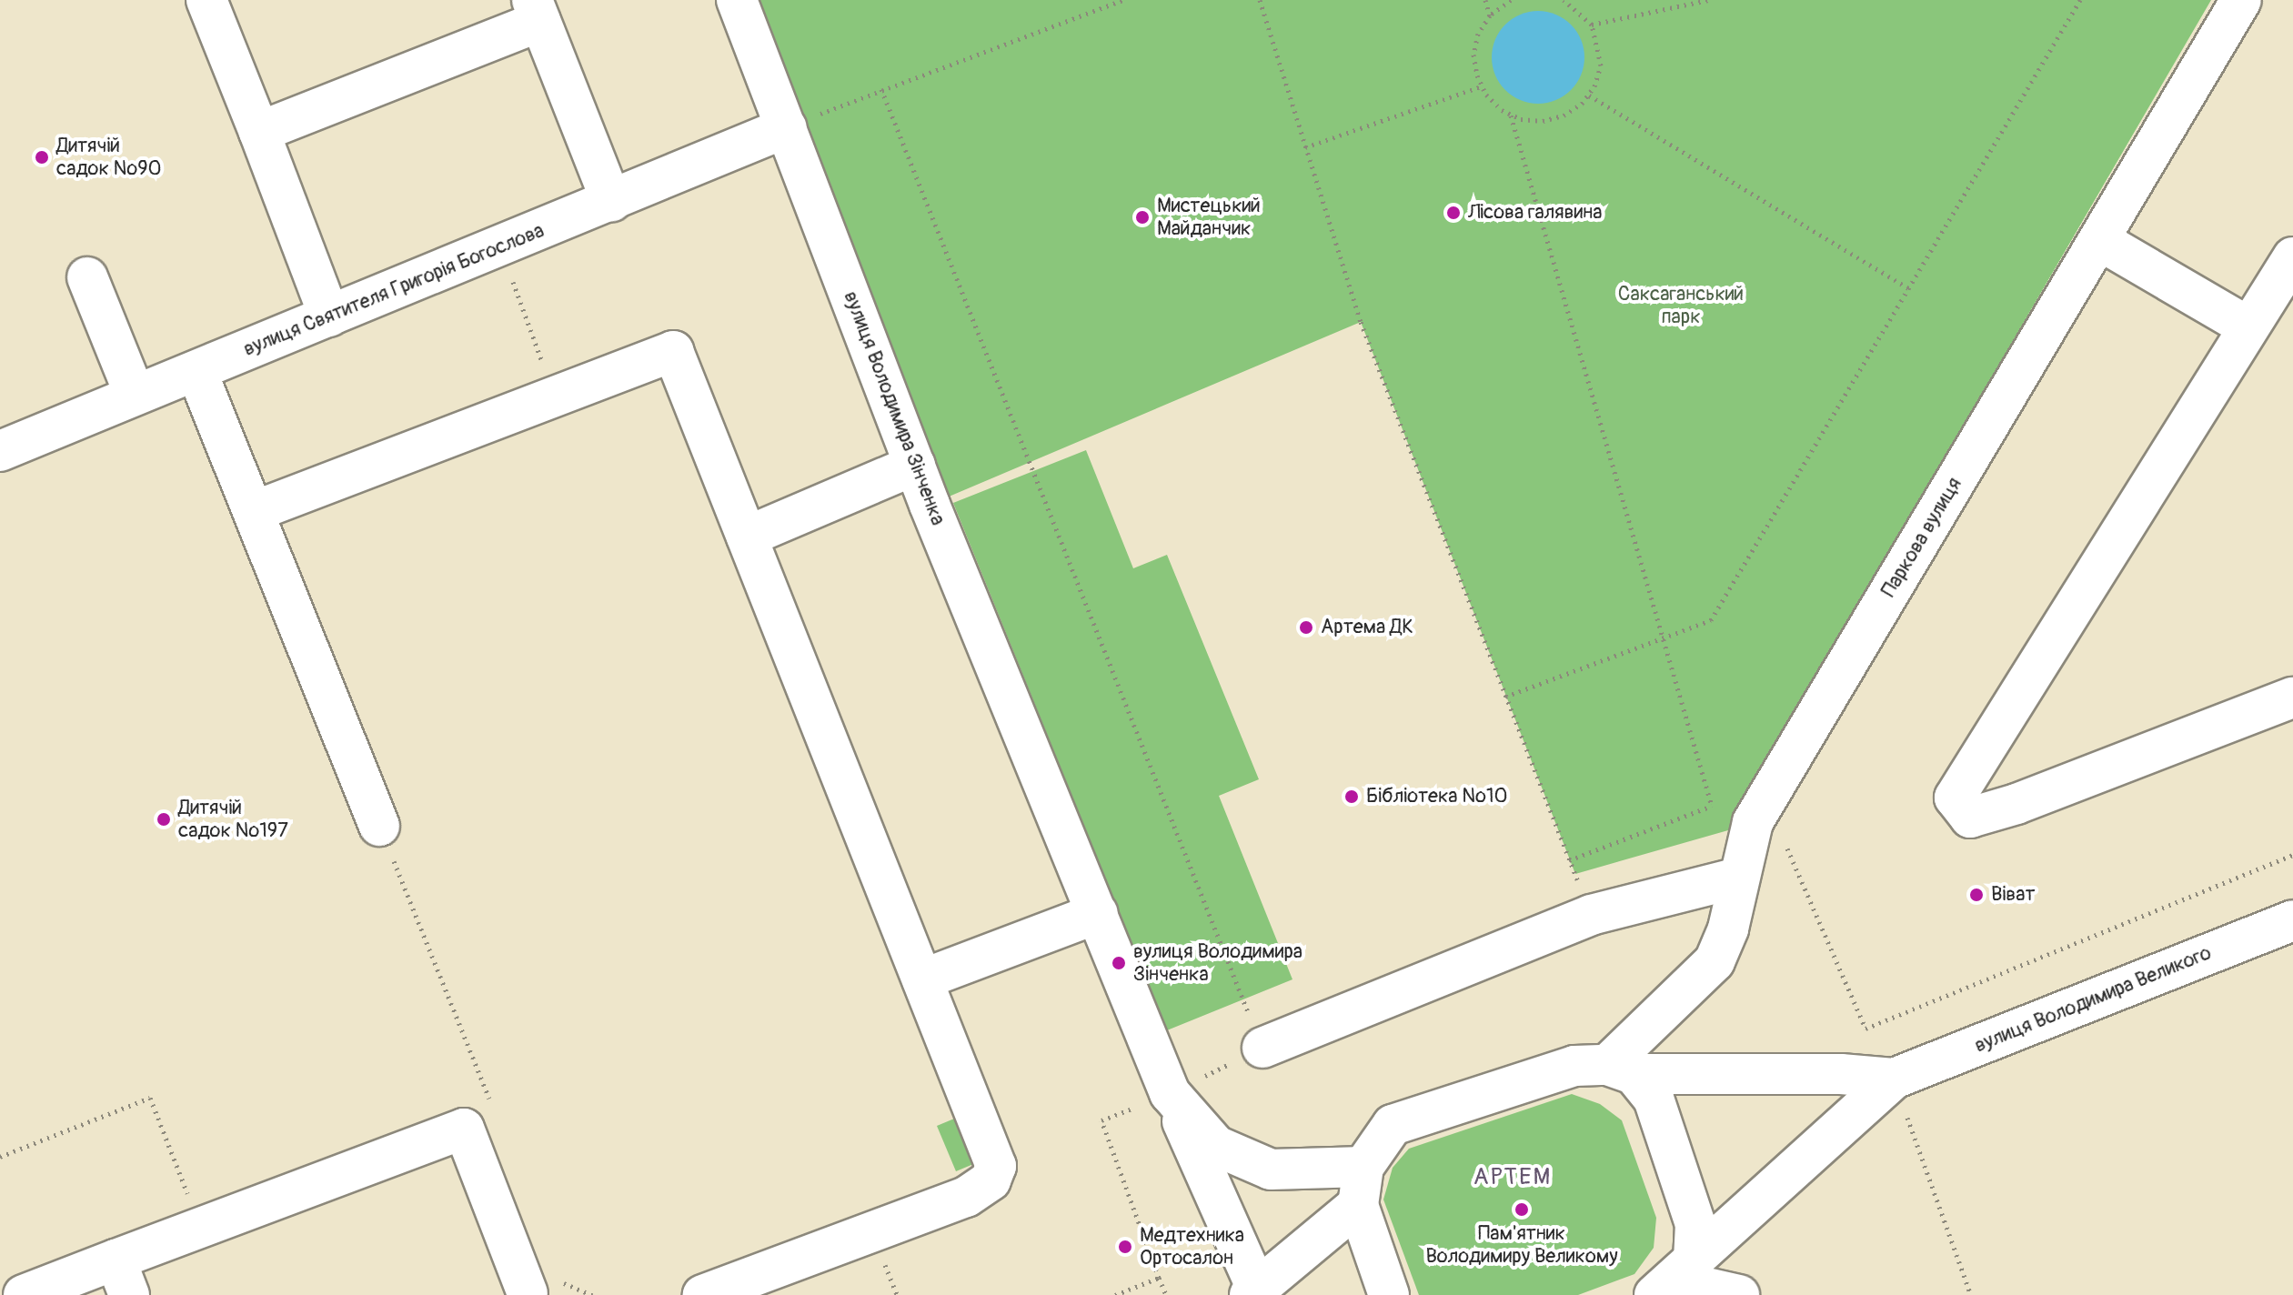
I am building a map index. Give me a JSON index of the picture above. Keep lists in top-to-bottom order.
{
  "streets": {
    "main road": [
      "вулиця Святителя Григорія Богослова",
      "вулиця Володимира Зінченка",
      "Паркова вулиця",
      "вулиця Володимира Великого"
    ]
  },
  "crossings": [
    ["вулиця Святителя Григорія Богослова", "вулиця Володимира Зінченка"]
  ],
  "districts": ["АРТЕМ"],
  "parks": ["Саксаганський парк"],
  "places": [
    "Дитячiй садок №90",
    "Лісова галявина",
    "Мистецький Майданчик",
    "Артема ДК",
    "Бібліотека №10",
    "Дитячій садок №197",
    "Віват",
    "вулиця Володимира Зінченка",
    "Пам'ятник Володимиру Великому",
    "Медтехника Ортосалон"
  ]
}
